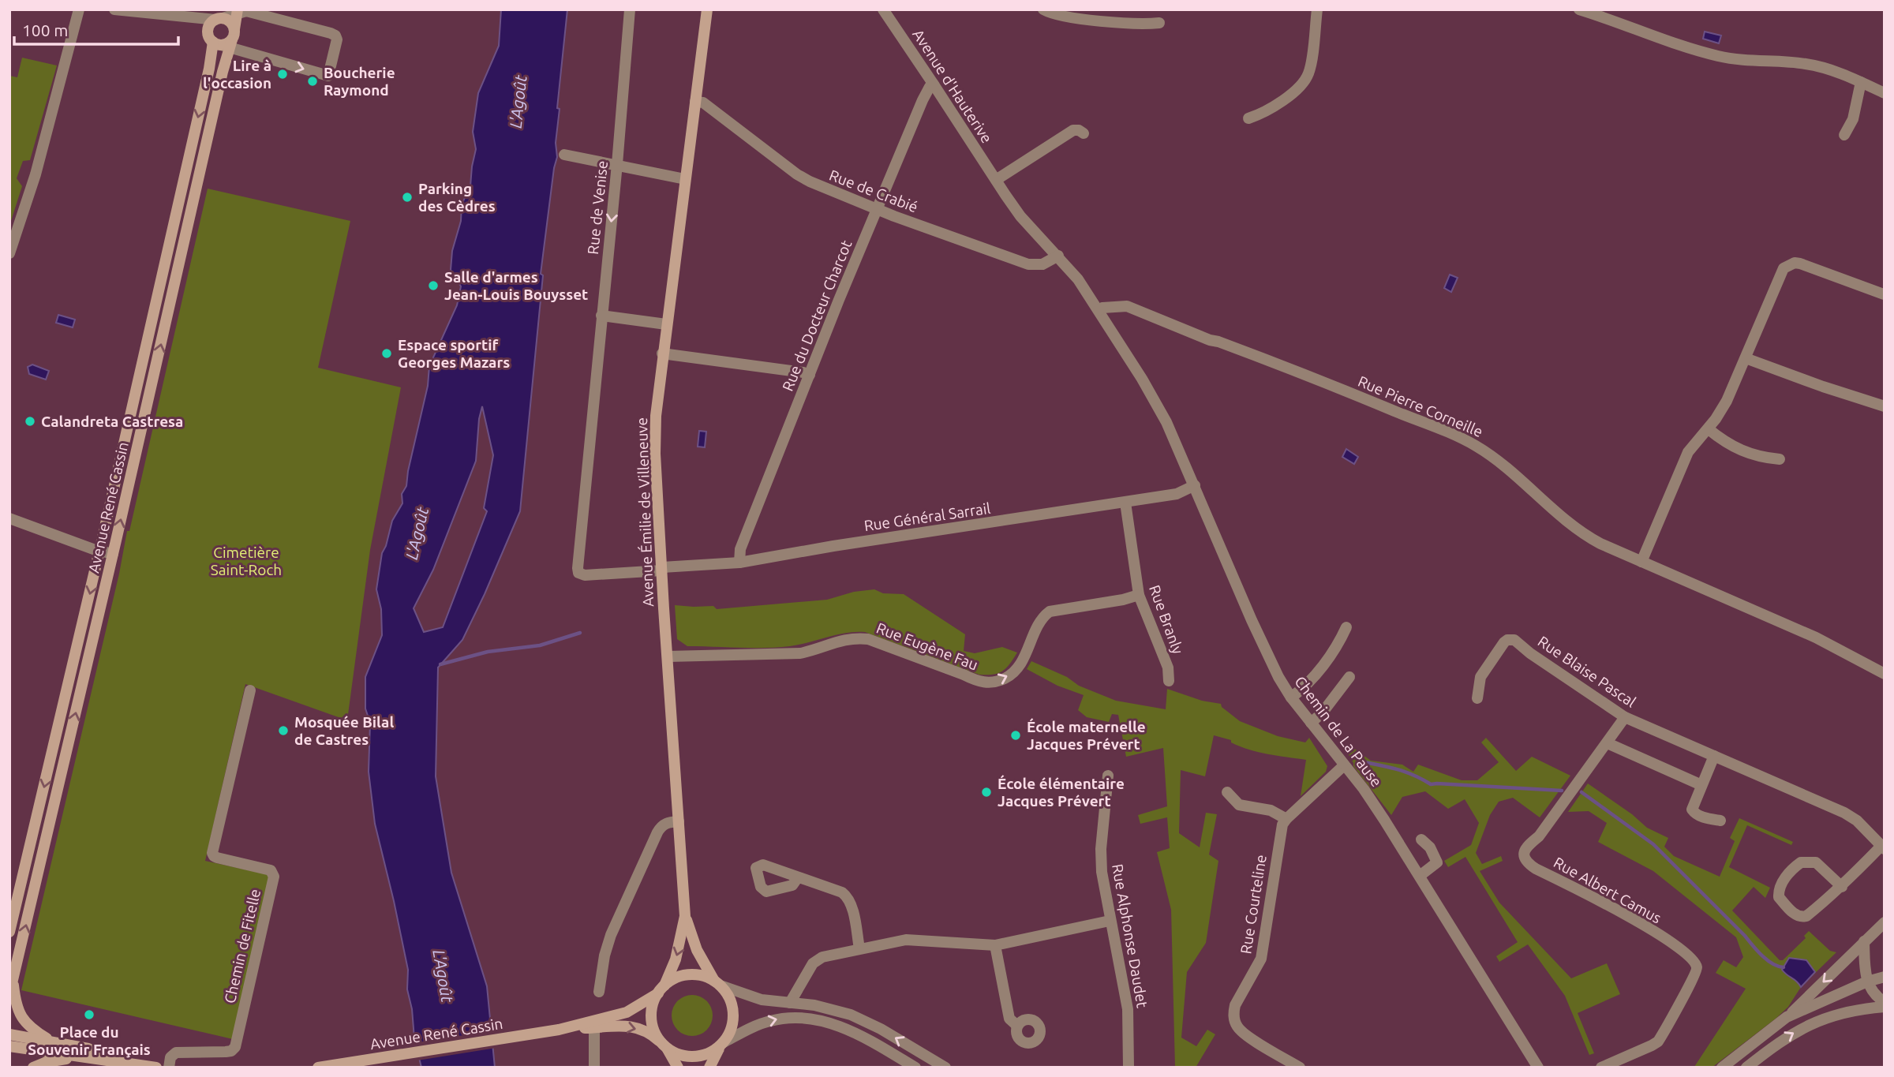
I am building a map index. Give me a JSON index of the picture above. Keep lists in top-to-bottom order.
{
  "streets": {
    "main road": ["Avenue René Cassin", "Avenue Émilie de Villeneuve"],
    "street": [
      "Avenue d'Hauterive",
      "Rue de Crabié",
      "Rue de Venise",
      "Rue du Docteur Charcot",
      "Rue Pierre Corneille",
      "Rue Général Sarrail",
      "Rue Branly",
      "Rue Eugène Fau",
      "Rue Blaise Pascal",
      "Chemin de La Pause",
      "Rue Albert Camus",
      "Rue Courteline",
      "Rue Alphonse Daudet",
      "Chemin de Fitelle"
    ]
  },
  "crossings": [
    ["Avenue d'Hauterive", "Rue de Crabié"],
    ["Avenue d'Hauterive", "Rue du Docteur Charcot"],
    ["Avenue d'Hauterive", "Rue Pierre Corneille"],
    ["Avenue d'Hauterive", "Chemin de La Pause"],
    ["Rue de Crabié", "Rue du Docteur Charcot"],
    ["Rue de Crabié", "Avenue Émilie de Villeneuve"],
    ["Rue de Venise", "Rue Général Sarrail"],
    ["Rue du Docteur Charcot", "Rue Général Sarrail"],
    ["Rue Pierre Corneille", "Chemin de La Pause"],
    ["Avenue René Cassin", "Avenue Émilie de Villeneuve"],
    ["Avenue Émilie de Villeneuve", "Rue Général Sarrail"],
    ["Avenue Émilie de Villeneuve", "Rue Eugène Fau"],
    ["Rue Général Sarrail", "Rue Branly"],
    ["Rue Général Sarrail", "Chemin de La Pause"],
    ["Rue Branly", "Rue Eugène Fau"],
    ["Rue Blaise Pascal", "Rue Albert Camus"],
    ["Chemin de La Pause", "Rue Courteline"]
  ],
  "one_way": ["Rue Eugène Fau"],
  "water": ["L'Agoût"],
  "parks": ["Cimetière Saint-Roch"],
  "places": [
    "Lire à l'occasion",
    "Boucherie Raymond",
    "Parking des Cèdres",
    "Salle d'armes Jean-Louis Bouysset",
    "Espace sportif Georges Mazars",
    "Calandreta Castresa",
    "Mosquée Bilal de Castres",
    "École maternelle Jacques Prévert",
    "École élémentaire Jacques Prévert",
    "Place du Souvenir Français"
  ],
  "scale_bar": "100 m"
}
